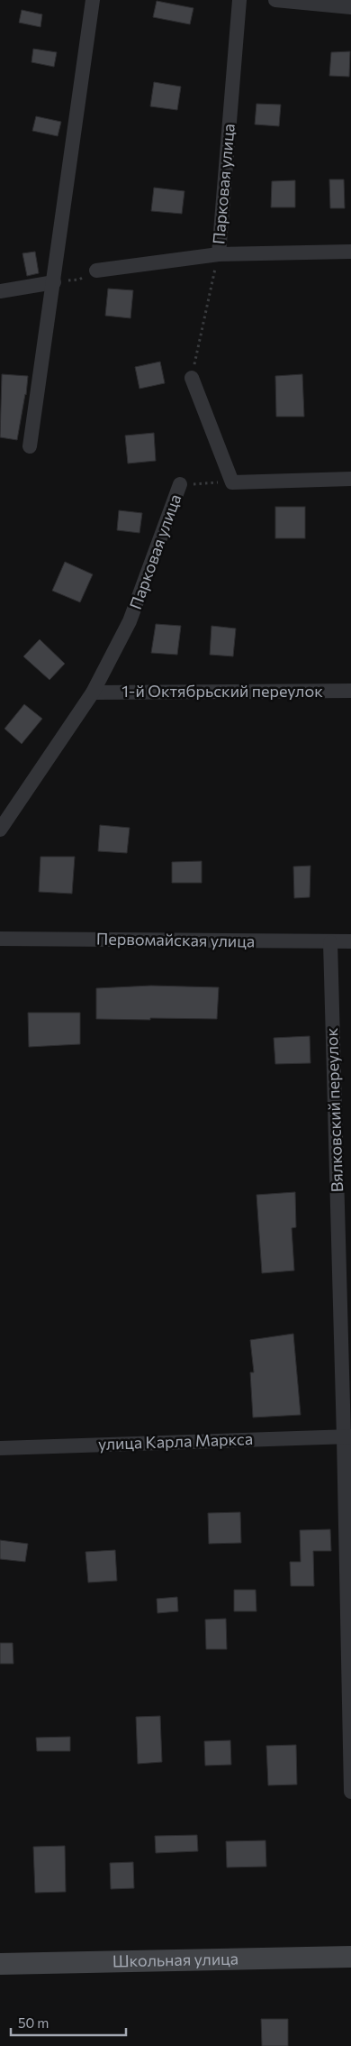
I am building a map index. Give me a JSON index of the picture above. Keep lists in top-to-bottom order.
{
  "streets": {
    "main road": ["Школьная улица"],
    "street": [
      "Парковая улица",
      "1-й Октябрьский переулок",
      "Первомайская улица",
      "Вялковский переулок",
      "улица Карла Маркса"
    ]
  },
  "crossings": [
    ["Парковая улица", "1-й Октябрьский переулок"],
    ["Первомайская улица", "Вялковский переулок"],
    ["Вялковский переулок", "улица Карла Маркса"]
  ],
  "scale_bar": "50 m"
}
